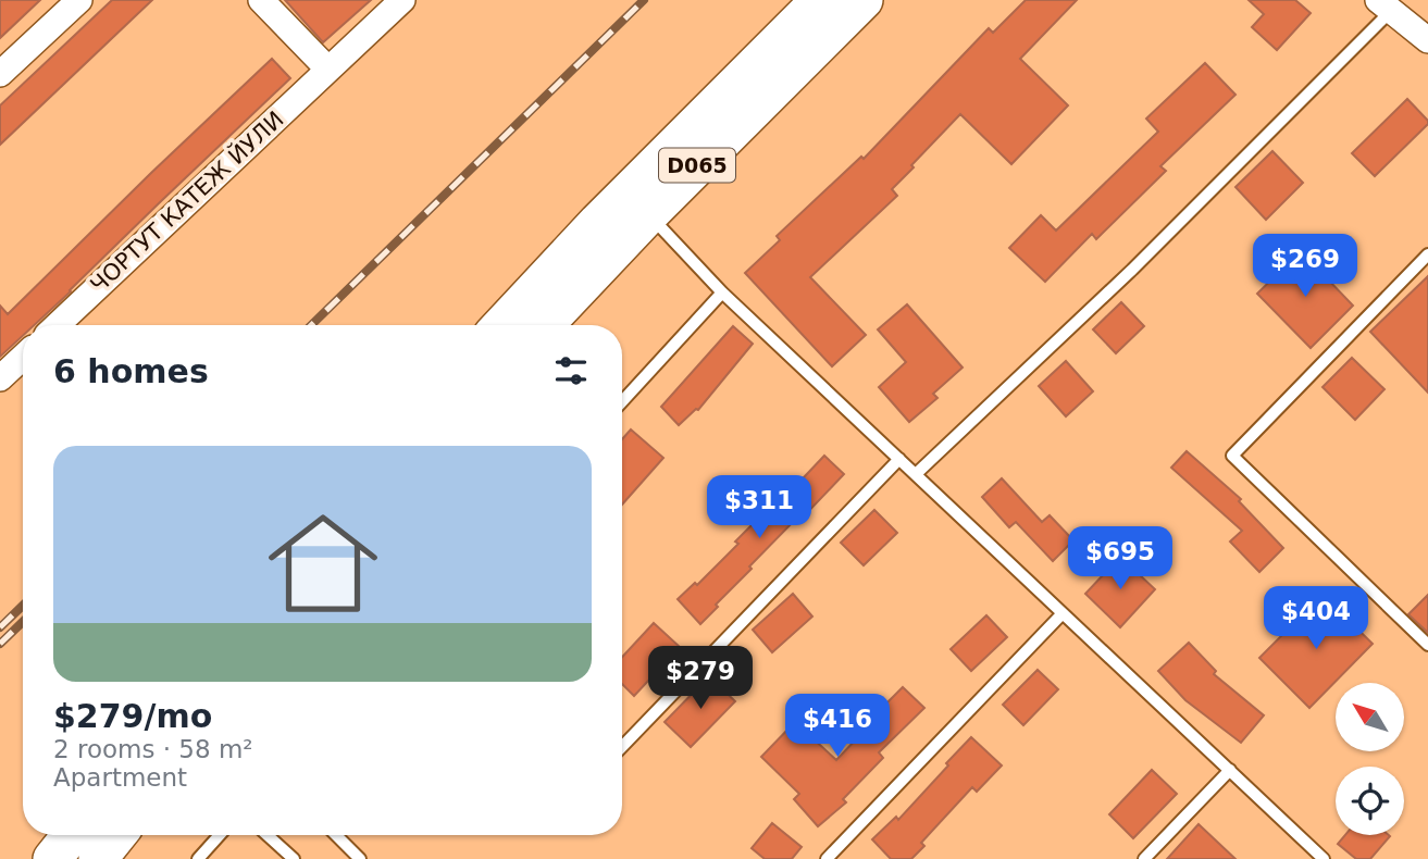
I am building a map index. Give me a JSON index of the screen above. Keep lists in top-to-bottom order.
{
  "streets": {
    "main road": ["D065"],
    "street": ["ЧОРТУТ КАТЕЖ ЙУЛИ"]
  },
  "north": "top left",
  "page": {
    "price": [
      "$269",
      "$311",
      "$695",
      "$404",
      "$279",
      "$416"
    ],
    "heading": "6 homes",
    "list": [
      {
        "name": "$279/mo",
        "note": "2 rooms · 58 m² · Apartment"
      }
    ]
  }
}
